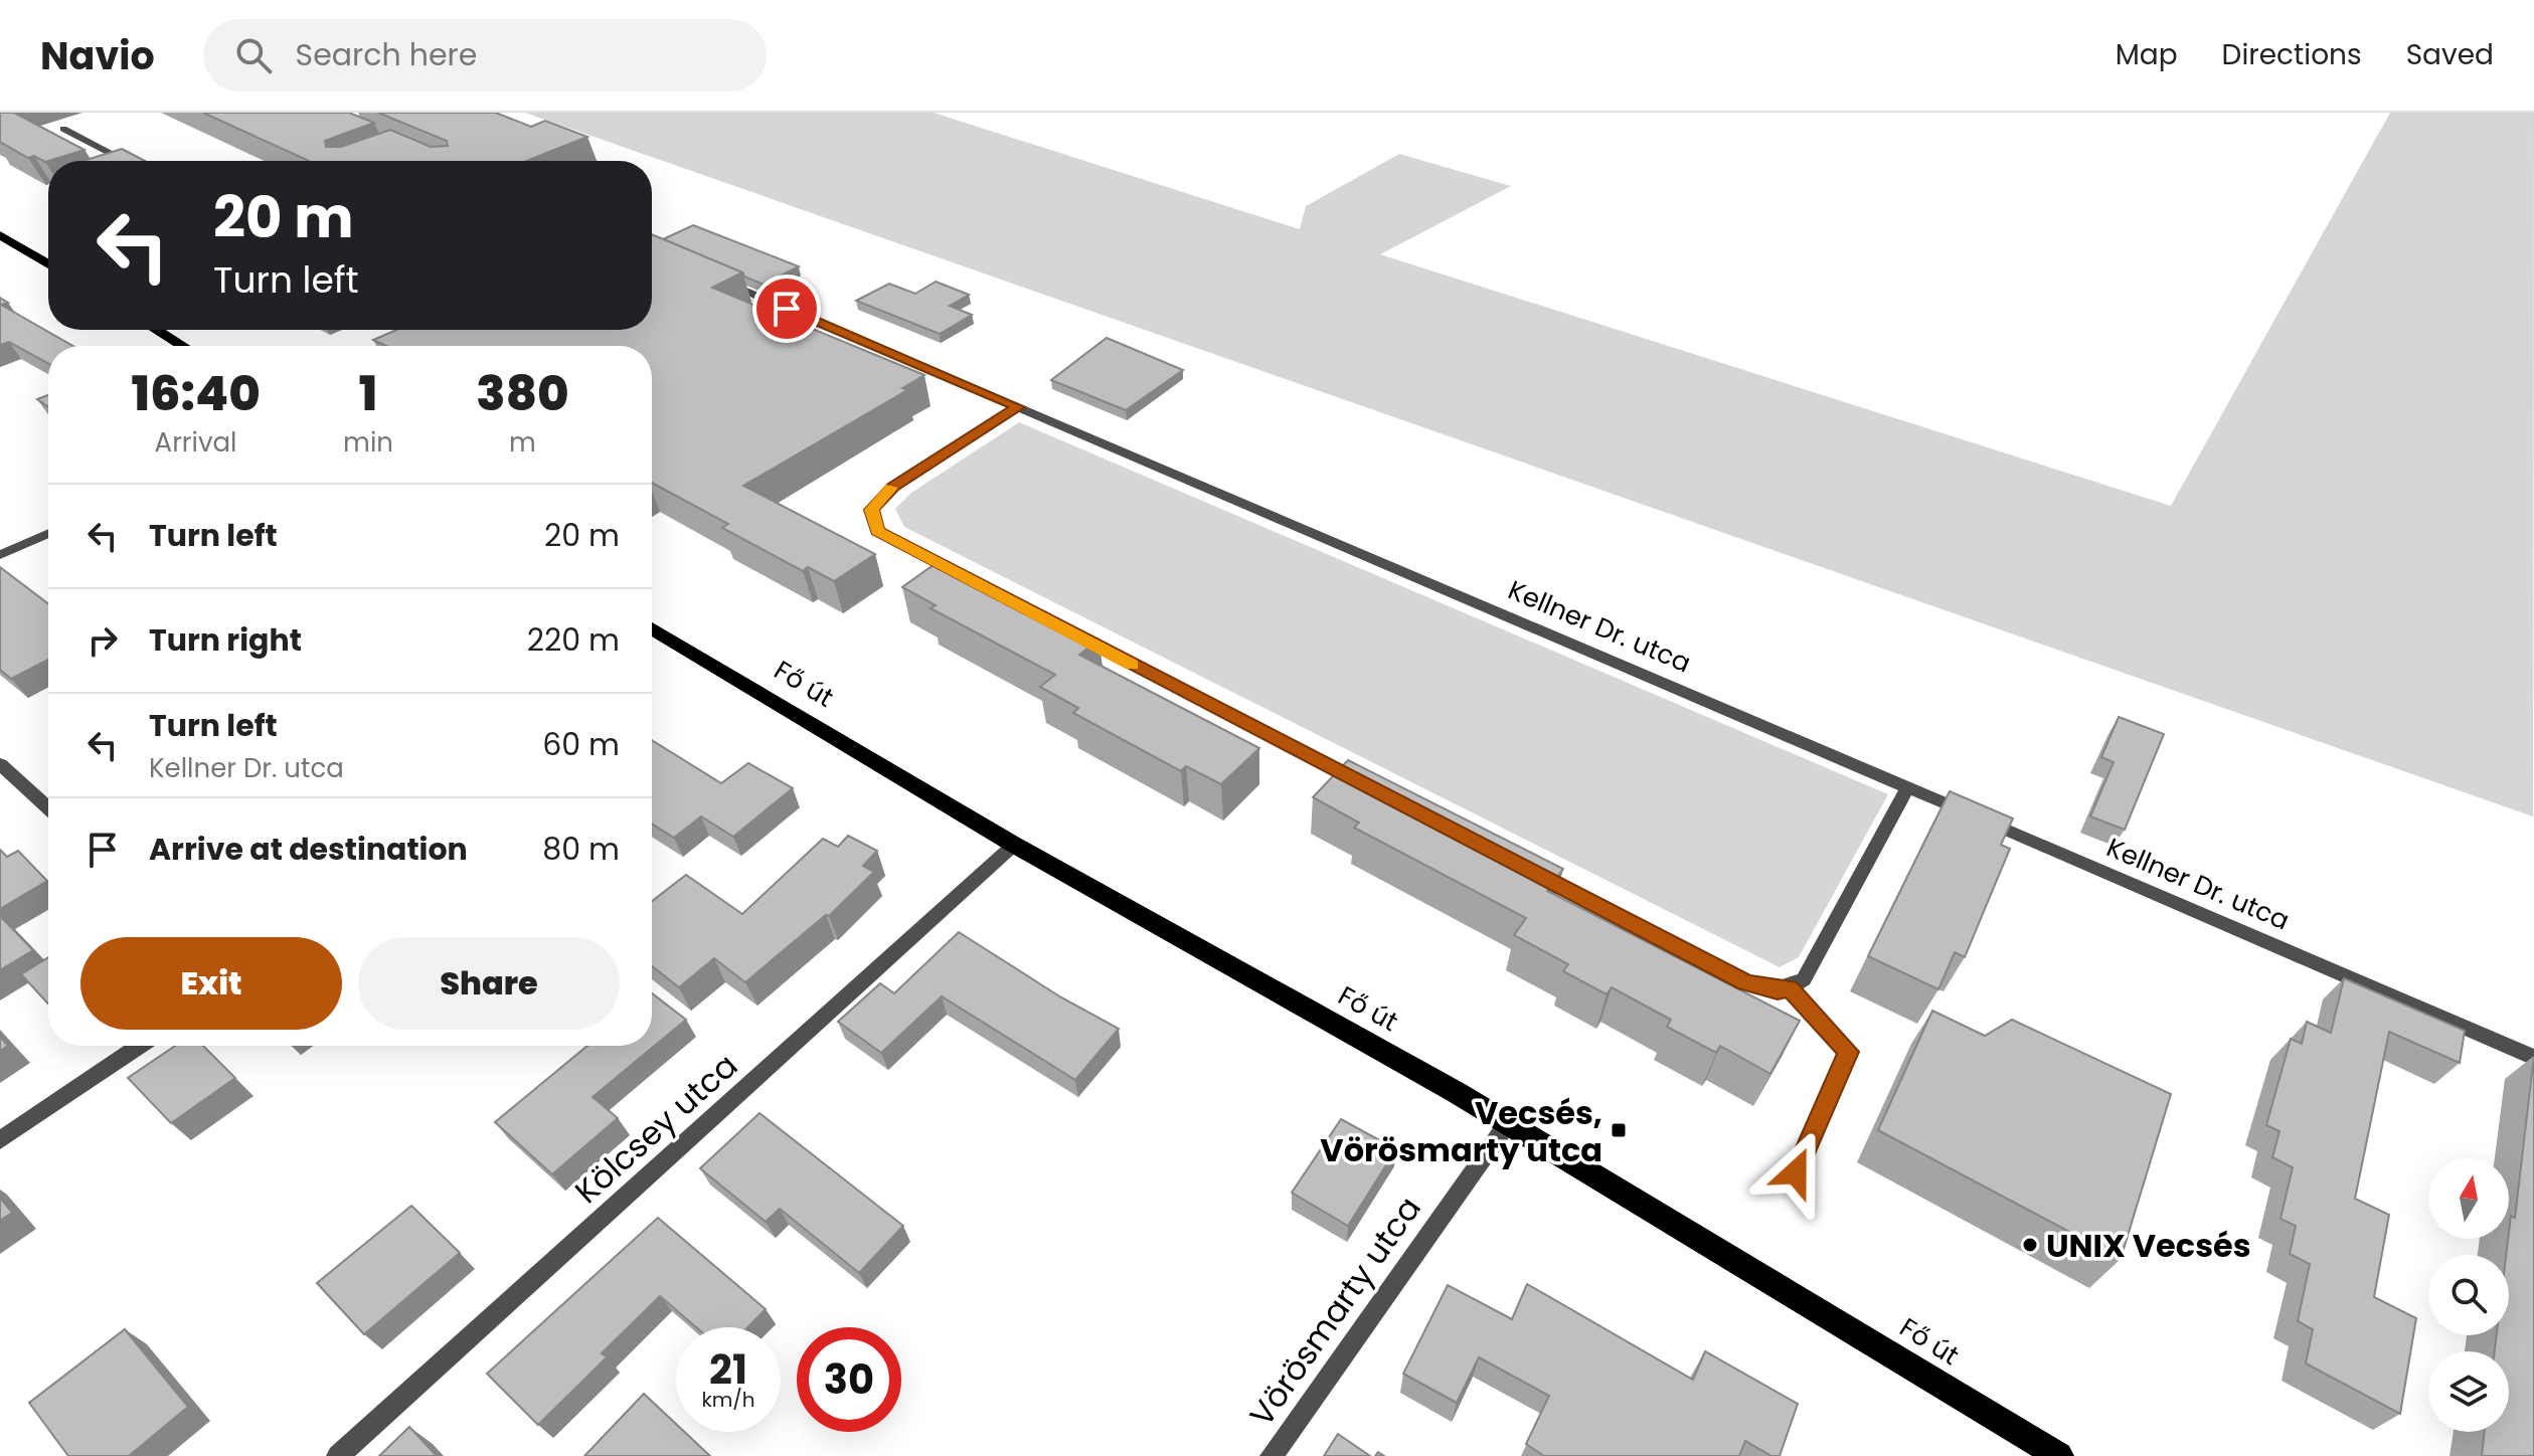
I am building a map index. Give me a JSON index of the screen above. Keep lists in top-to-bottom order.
{
  "streets": {
    "main road": ["Fő út"],
    "street": ["Kellner Dr. utca", "Kölcsey utca", "Vörösmarty utca"]
  },
  "crossings": [
    ["Fő út", "Kölcsey utca"],
    ["Fő út", "Vörösmarty utca"]
  ],
  "places": {
    "transit": ["Vecsés, Vörösmarty utca"],
    "other": ["UNIX Vecsés"]
  },
  "north": "top",
  "page": {
    "header": "Navio",
    "search": "Search here",
    "nav": ["Map", "Directions", "Saved"],
    "turn": ["20 m", "Turn left"],
    "eta": [
      "16:40",
      "Arrival",
      "1",
      "min",
      "380",
      "m"
    ],
    "list": [
      {
        "name": "Turn left",
        "value": "20 m"
      },
      {
        "name": "Turn right",
        "value": "220 m"
      },
      {
        "name": "Turn left",
        "note": "Kellner Dr. utca",
        "value": "60 m"
      },
      {
        "name": "Arrive at destination",
        "value": "80 m"
      }
    ],
    "buttons": ["Exit", "Share"],
    "speed": "21 km/h",
    "limit": "30"
  }
}
